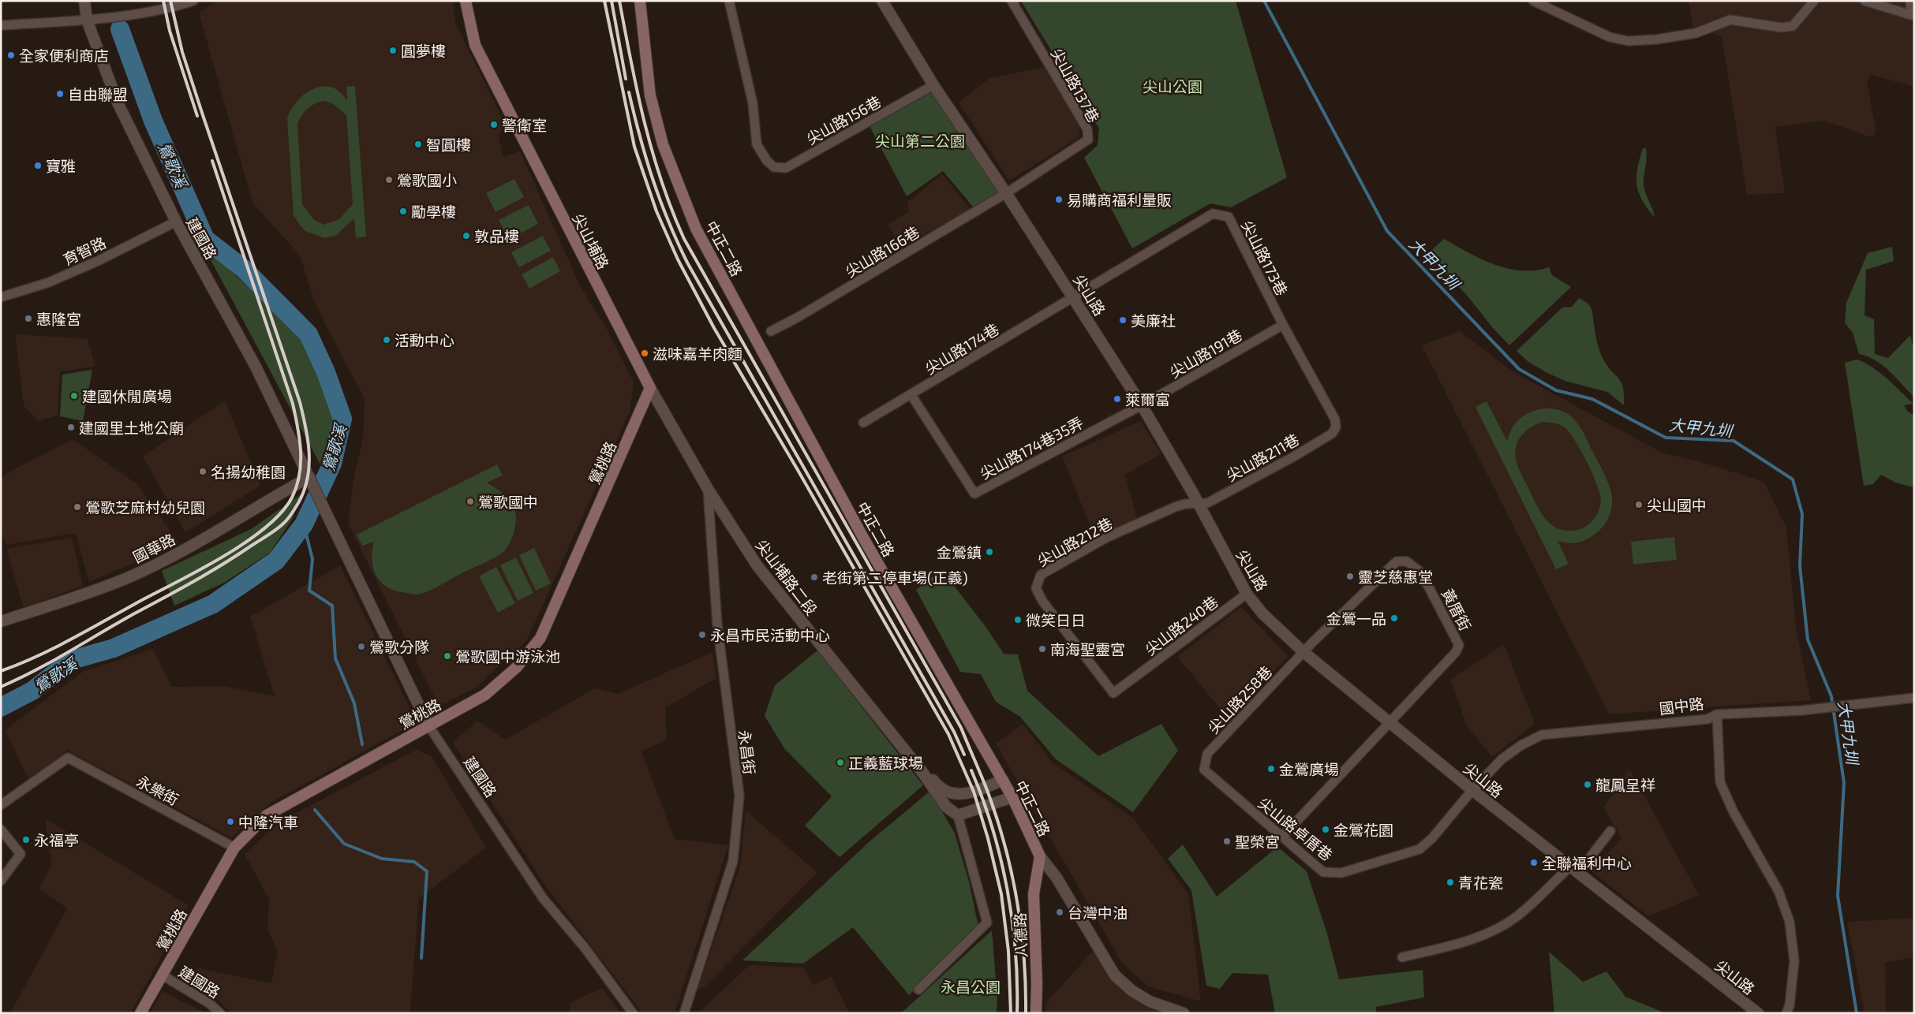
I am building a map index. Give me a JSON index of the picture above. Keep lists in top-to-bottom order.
{
  "streets": {
    "main road": [
      "尖山埔路",
      "中正二路",
      "鶯桃路",
      "八德路"
    ],
    "street": [
      "尖山路137巷",
      "尖山路156巷",
      "建國路",
      "育智路",
      "尖山路166巷",
      "尖山路173巷",
      "尖山路",
      "尖山路174巷",
      "尖山路191巷",
      "尖山路174巷35弄",
      "尖山路211巷",
      "尖山路212巷",
      "國華路",
      "尖山埔路二段",
      "黃厝街",
      "尖山路240巷",
      "尖山路258巷",
      "國中路",
      "永昌街",
      "永樂街",
      "尖山路卓厝巷"
    ]
  },
  "crossings": [
    ["尖山路137巷", "尖山路166巷"],
    ["尖山路137巷", "尖山路"],
    ["尖山路156巷", "尖山路"],
    ["建國路", "育智路"],
    ["建國路", "鶯桃路"],
    ["建國路", "國華路"],
    ["尖山埔路", "鶯桃路"],
    ["尖山埔路", "尖山埔路二段"],
    ["尖山埔路", "永昌街"],
    ["中正二路", "八德路"],
    ["尖山路166巷", "尖山路"],
    ["尖山路173巷", "尖山路"],
    ["尖山路173巷", "尖山路174巷"],
    ["尖山路173巷", "尖山路191巷"],
    ["尖山路173巷", "尖山路211巷"],
    ["尖山路", "尖山路174巷"],
    ["尖山路", "尖山路191巷"],
    ["尖山路", "尖山路174巷35弄"],
    ["尖山路", "尖山路211巷"],
    ["尖山路", "尖山路212巷"],
    ["尖山路", "黃厝街"],
    ["尖山路", "尖山路240巷"],
    ["尖山路", "尖山路258巷"],
    ["尖山路", "國中路"],
    ["尖山路", "尖山路卓厝巷"],
    ["尖山路174巷", "尖山路174巷35弄"],
    ["尖山路191巷", "尖山路174巷35弄"],
    ["尖山路211巷", "尖山路212巷"],
    ["鶯桃路", "永樂街"],
    ["尖山路212巷", "尖山路240巷"],
    ["尖山埔路二段", "永昌街"],
    ["黃厝街", "尖山路258巷"],
    ["尖山路258巷", "尖山路卓厝巷"],
    ["國中路", "尖山路卓厝巷"]
  ],
  "water": ["鶯歌溪", "大甲九圳"],
  "parks": ["尖山公園", "尖山第二公園", "永昌公園"],
  "places": [
    "圓夢樓",
    "全家便利商店",
    "自由聯盟",
    "警衛室",
    "智圓樓",
    "寶雅",
    "鶯歌國小",
    "易購商福利量販",
    "勵學樓",
    "敦品樓",
    "惠隆宮",
    "美廉社",
    "活動中心",
    "滋味嘉羊肉麵",
    "建國休閒廣場",
    "萊爾富",
    "建國里土地公廟",
    "名揚幼稚園",
    "鶯歌國中",
    "尖山國中",
    "鶯歌芝麻村幼兒園",
    "金鶯鎮",
    "靈芝慈惠堂",
    "老街第二停車場(正義)",
    "金鶯一品",
    "微笑日日",
    "永昌市民活動中心",
    "鶯歌分隊",
    "南海聖靈宮",
    "鶯歌國中游泳池",
    "正義藍球場",
    "金鶯廣場",
    "龍鳳呈祥",
    "中隆汽車",
    "金鶯花園",
    "永福亭",
    "聖榮宮",
    "全聯福利中心",
    "青花瓷",
    "台灣中油"
  ]
}
